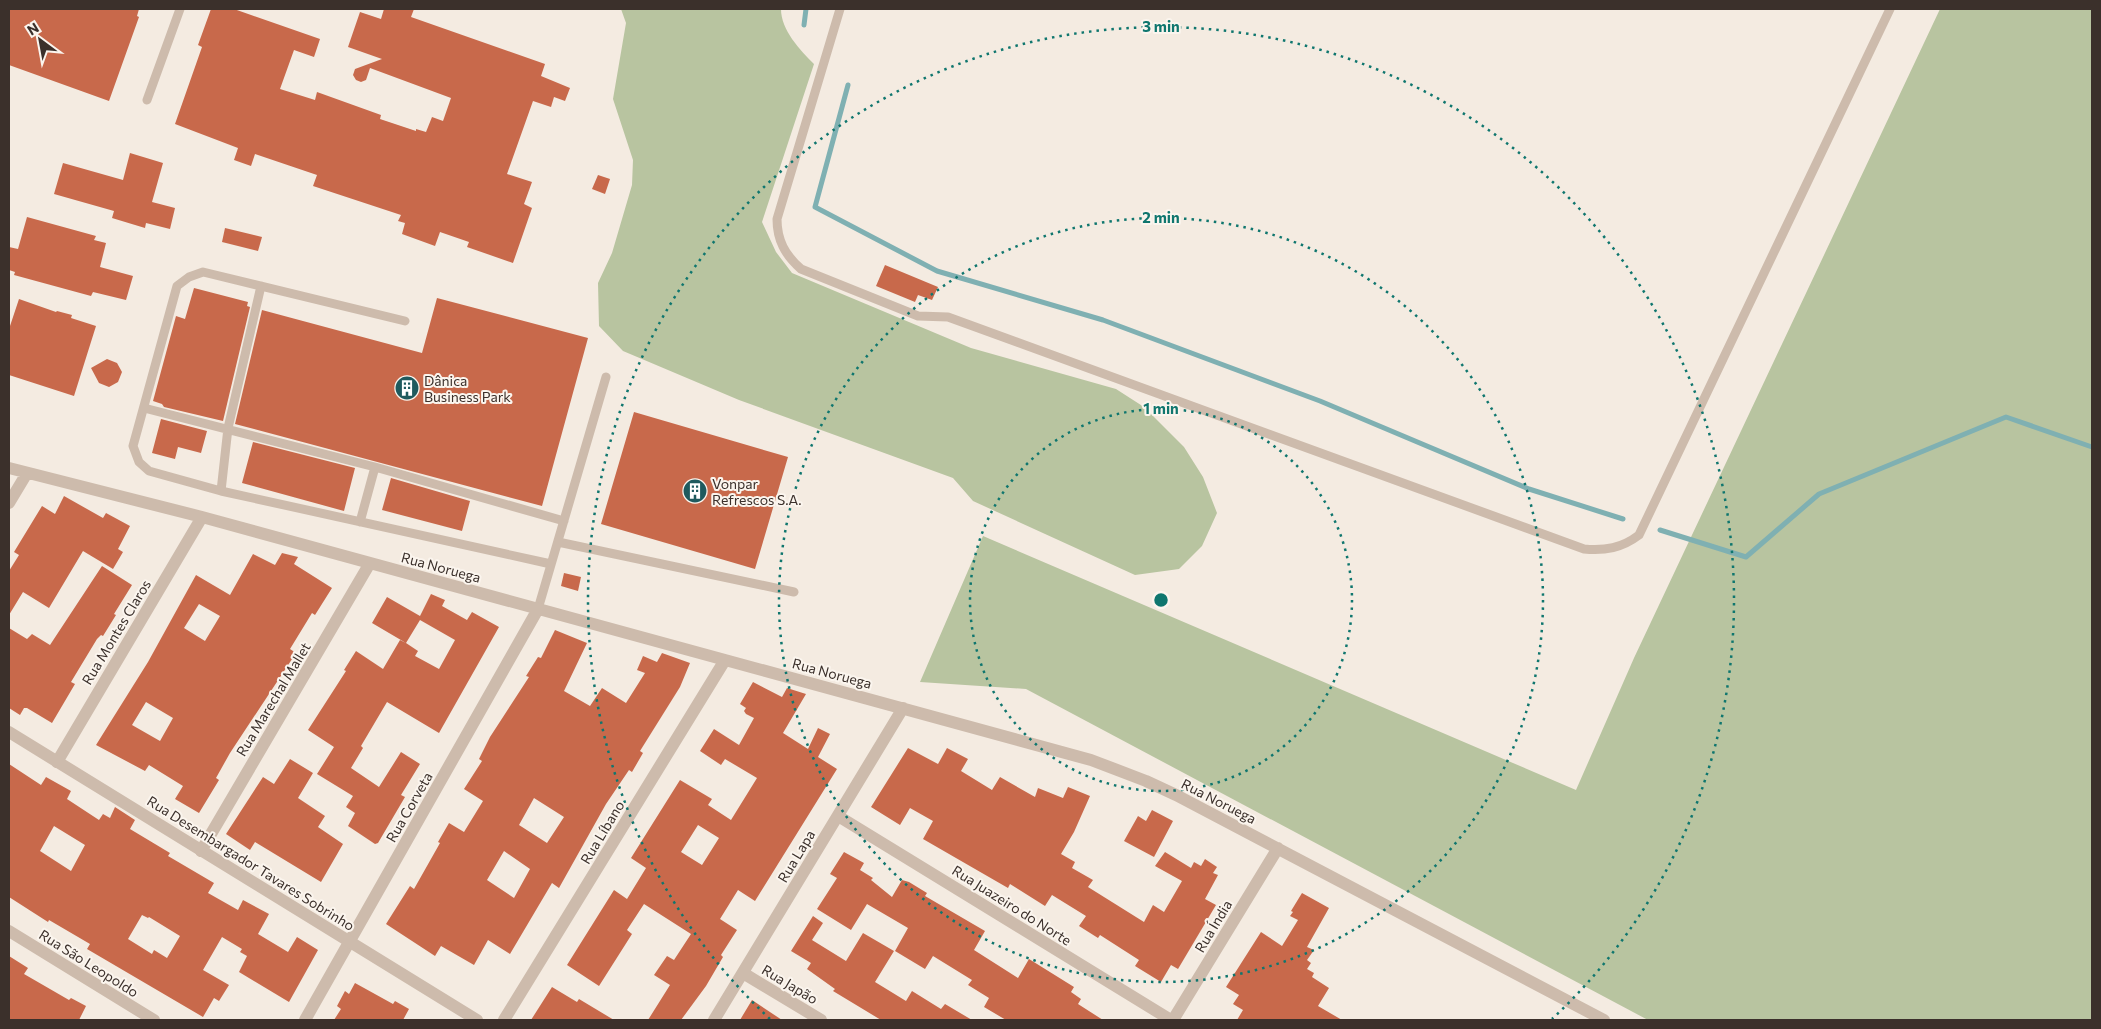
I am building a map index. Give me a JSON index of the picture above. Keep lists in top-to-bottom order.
{
  "streets": {
    "street": [
      "Rua Noruega",
      "Rua Montes Claros",
      "Rua Marechal Mallet",
      "Rua Corveta",
      "Rua Líbano",
      "Rua Lapa",
      "Rua Desembargador Tavares Sobrinho",
      "Rua Juazeiro do Norte",
      "Rua Índia",
      "Rua São Leopoldo",
      "Rua Japão"
    ]
  },
  "crossings": [
    ["Rua Noruega", "Rua Montes Claros"],
    ["Rua Noruega", "Rua Marechal Mallet"],
    ["Rua Noruega", "Rua Corveta"],
    ["Rua Noruega", "Rua Líbano"],
    ["Rua Noruega", "Rua Lapa"],
    ["Rua Noruega", "Rua Índia"],
    ["Rua Montes Claros", "Rua Desembargador Tavares Sobrinho"],
    ["Rua Marechal Mallet", "Rua Desembargador Tavares Sobrinho"],
    ["Rua Corveta", "Rua Desembargador Tavares Sobrinho"],
    ["Rua Lapa", "Rua Juazeiro do Norte"],
    ["Rua Lapa", "Rua Japão"],
    ["Rua Juazeiro do Norte", "Rua Índia"]
  ],
  "places": {
    "building": ["Dânica Business Park", "Vonpar Refrescos S.A."]
  },
  "north": "top left",
  "rings": ["3 min", "2 min", "1 min"]
}
